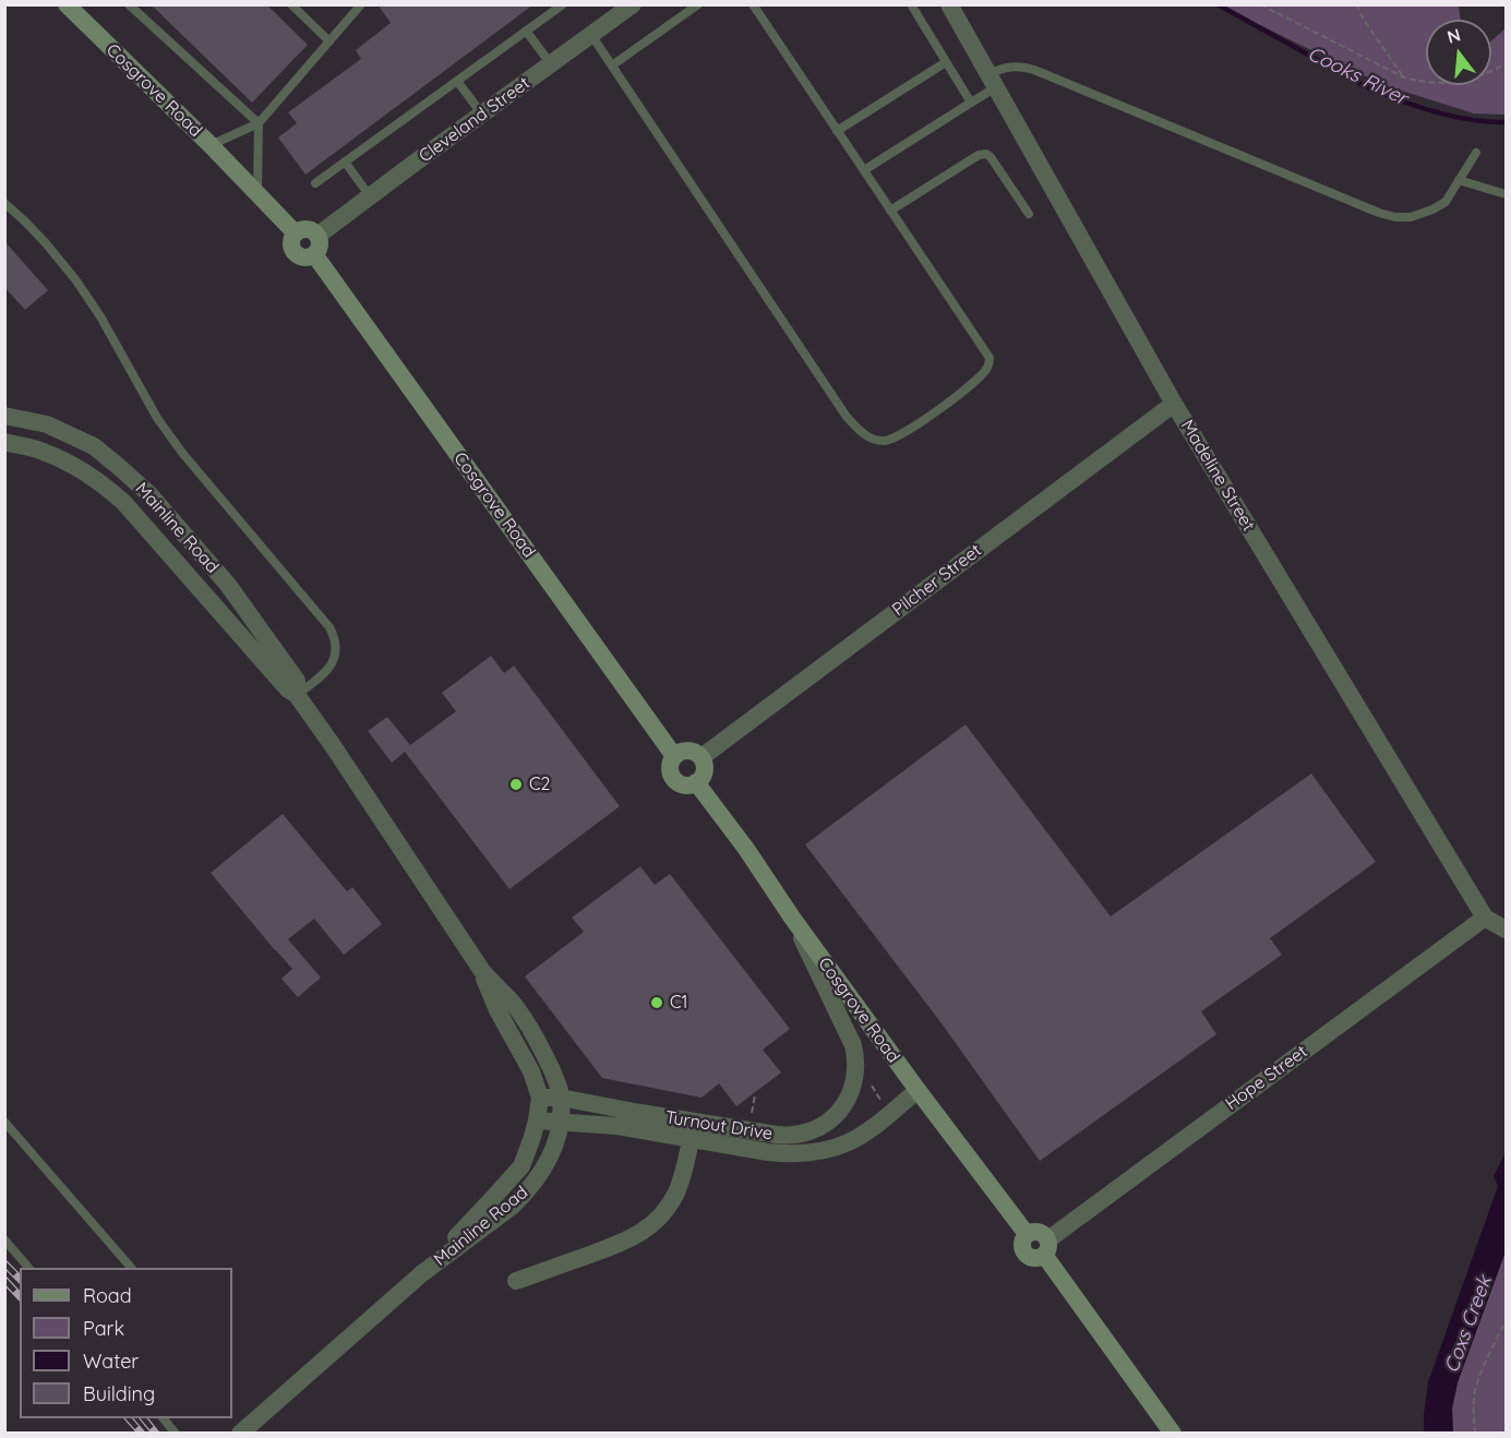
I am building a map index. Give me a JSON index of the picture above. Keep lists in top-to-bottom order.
{
  "streets": {
    "main road": ["Cosgrove Road"],
    "street": [
      "Cleveland Street",
      "Madeline Street",
      "Mainline Road",
      "Pilcher Street",
      "Hope Street",
      "Turnout Drive"
    ]
  },
  "crossings": [
    ["Cosgrove Road", "Cleveland Street"],
    ["Cosgrove Road", "Pilcher Street"],
    ["Cosgrove Road", "Hope Street"],
    ["Cosgrove Road", "Turnout Drive"],
    ["Madeline Street", "Pilcher Street"],
    ["Madeline Street", "Hope Street"],
    ["Mainline Road", "Turnout Drive"]
  ],
  "water": ["Cooks River", "Coxs Creek"],
  "places": ["C2", "C1"],
  "legend": [
    "Road",
    "Park",
    "Water",
    "Building"
  ],
  "north": "top"
}
